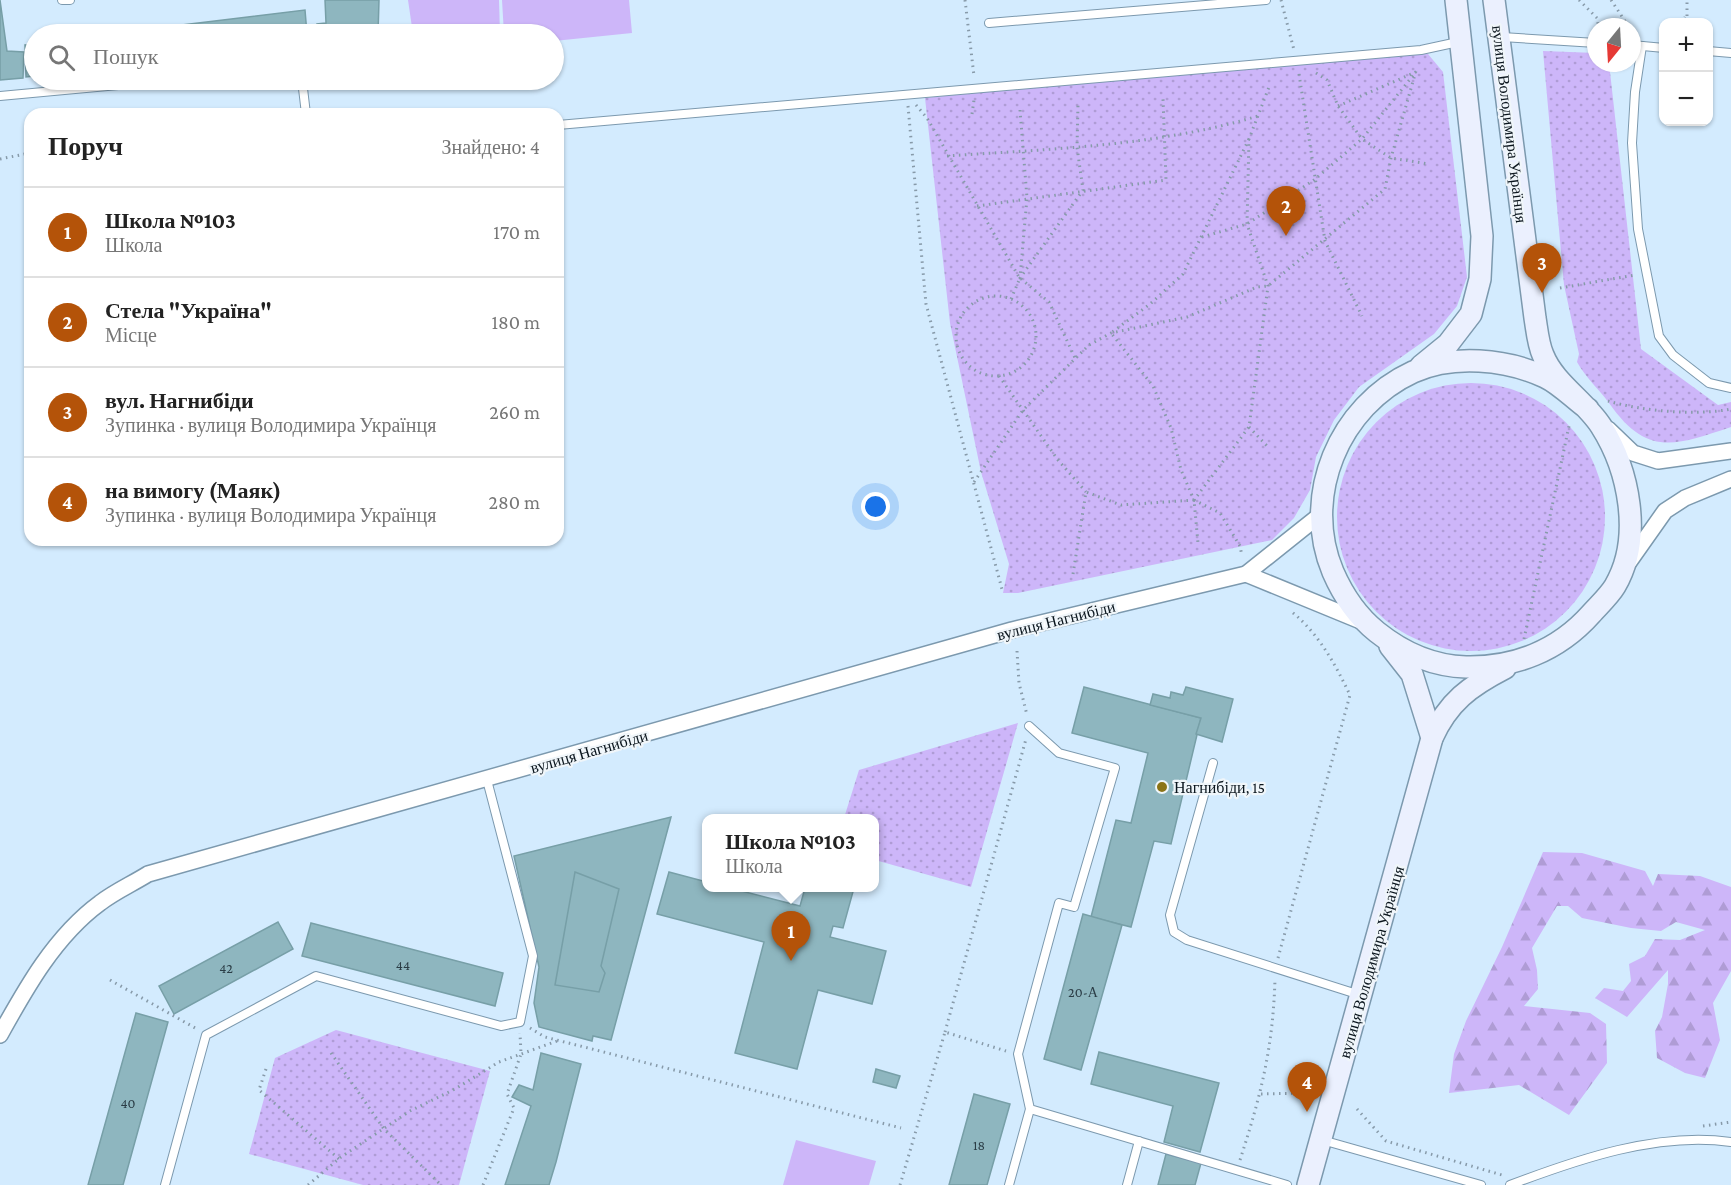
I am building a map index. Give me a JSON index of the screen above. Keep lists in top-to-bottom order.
{
  "streets": {
    "street": ["вулиця Володимира Українця", "вулиця Нагнибіди"]
  },
  "crossings": [
    ["вулиця Володимира Українця", "вулиця Нагнибіди"]
  ],
  "places": ["Нагнибіди, 15"],
  "house_numbers": [
    "44",
    "42",
    "20-А",
    "40",
    "18"
  ],
  "north": "bottom",
  "page": {
    "map_buttons": ["+", "−"],
    "search": "Пошук",
    "heading": ["Поруч", "Знайдено: 4"],
    "pins": [
      "2",
      "3",
      "1",
      "4"
    ],
    "list": [
      {
        "mark": "1",
        "name": "Школа №103",
        "note": "Школа",
        "value": "170 m"
      },
      {
        "mark": "2",
        "name": "Стела \"Україна\"",
        "note": "Місце",
        "value": "180 m"
      },
      {
        "mark": "3",
        "name": "вул. Нагнибіди",
        "note": "Зупинка · вулиця Володимира Українця",
        "value": "260 m"
      },
      {
        "mark": "4",
        "name": "на вимогу (Маяк)",
        "note": "Зупинка · вулиця Володимира Українця",
        "value": "280 m"
      }
    ],
    "popup": ["Школа №103", "Школа"]
  }
}
